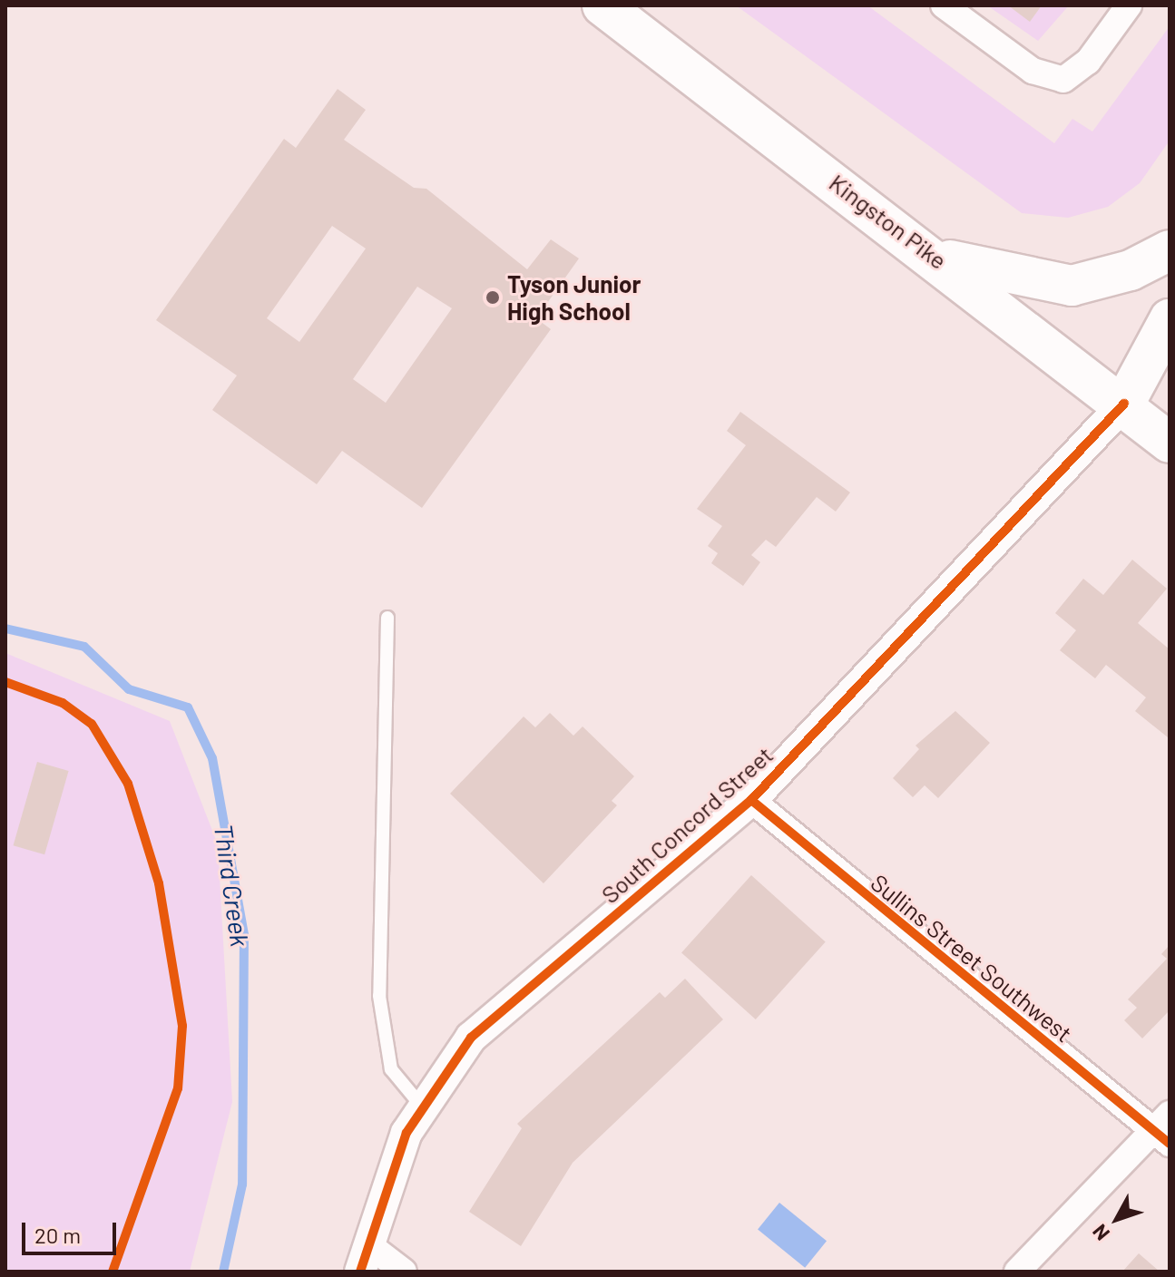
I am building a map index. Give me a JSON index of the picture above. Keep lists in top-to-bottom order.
{
  "streets": {
    "main road": ["Kingston Pike"],
    "street": ["South Concord Street", "Sullins Street Southwest"]
  },
  "crossings": [
    ["Kingston Pike", "South Concord Street"],
    ["South Concord Street", "Sullins Street Southwest"]
  ],
  "water": ["Third Creek"],
  "places": ["Tyson Junior High School"],
  "scale_bar": "20 m",
  "north": "bottom left"
}
